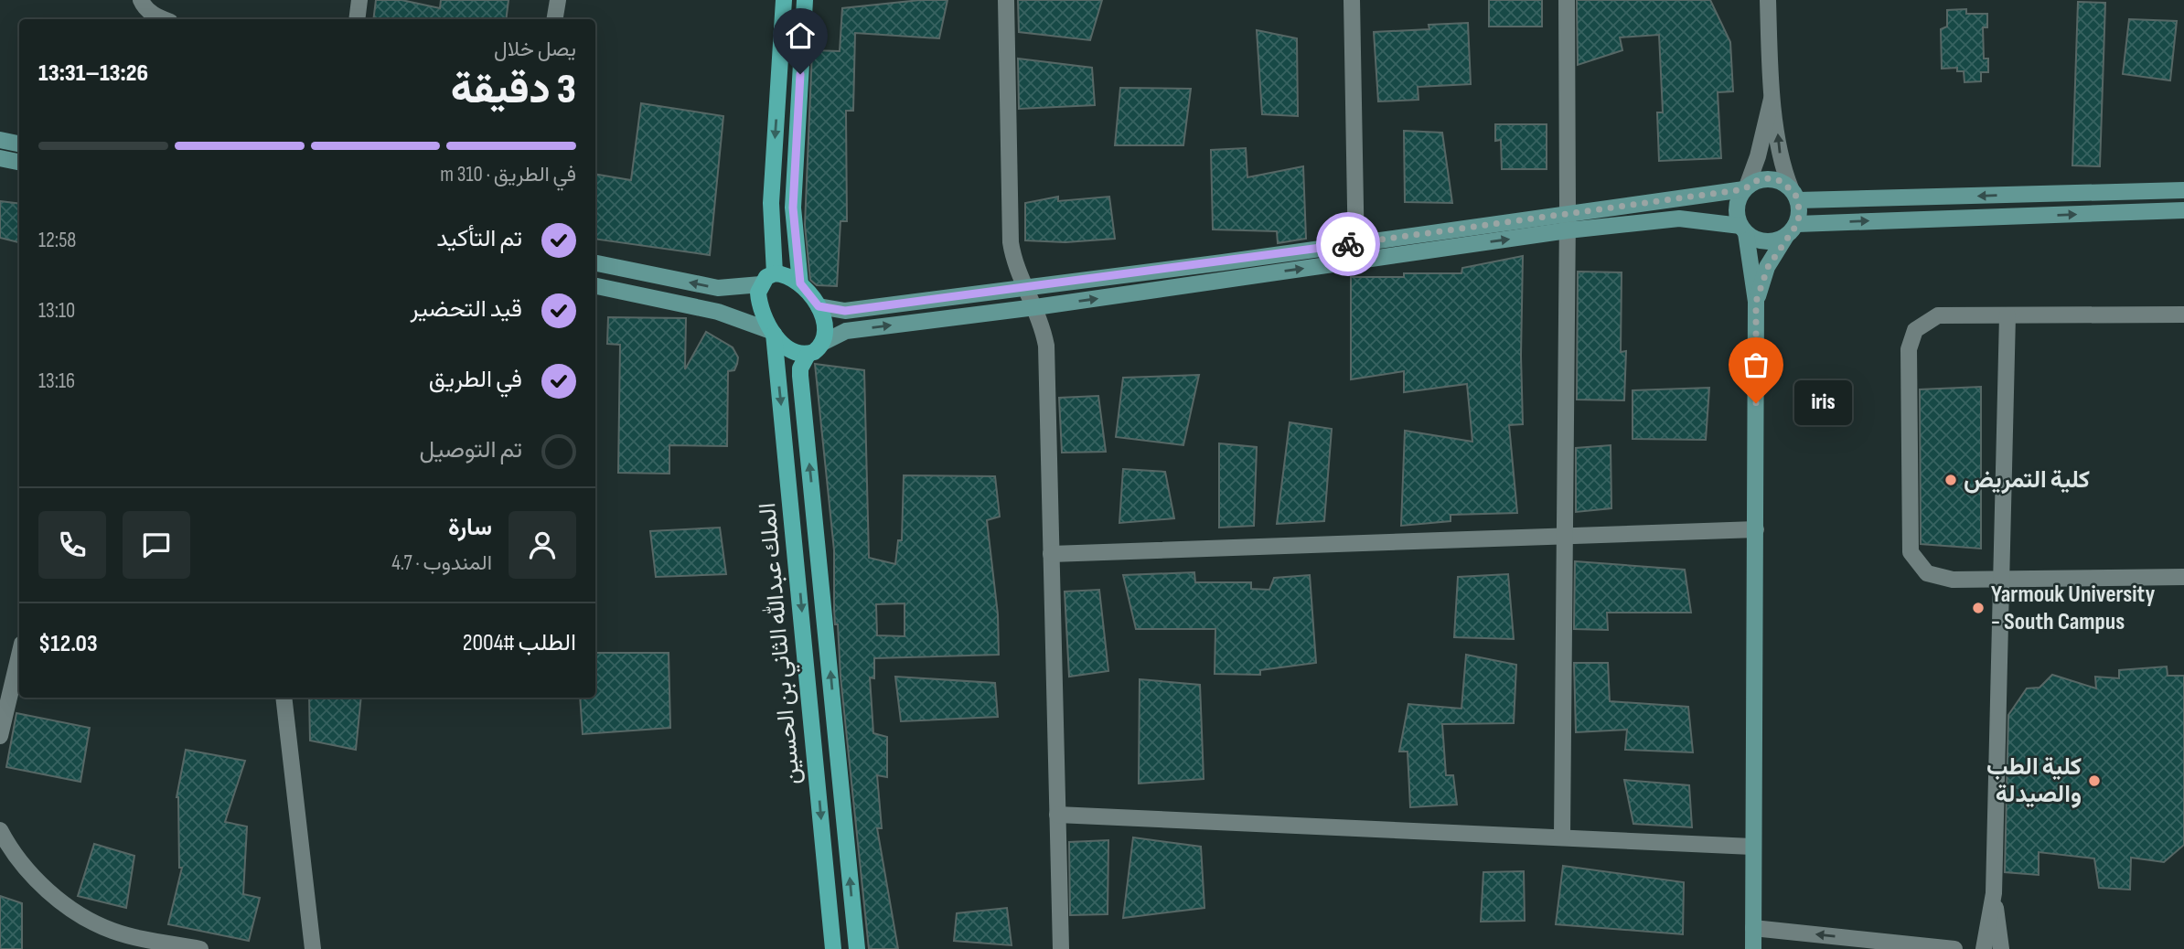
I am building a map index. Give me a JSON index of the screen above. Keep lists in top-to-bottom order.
{
  "streets": {
    "main road": ["الملك عبدالله الثاني بن الحسين"]
  },
  "places": [
    "iris",
    "كلية التمريض",
    "Yarmouk University - South Campus",
    "كلية الطب والصيدلة"
  ],
  "page": {
    "heading": ["3 دقيقة", "يصل خلال", "13:26–13:31"],
    "panel": [
      "سارة",
      "المندوب · 4.7",
      "الطلب #2004",
      "$12.03"
    ],
    "bar": "في الطريق · 310 m",
    "list": [
      ["تم التأكيد", "12:58"],
      ["قيد التحضير", "13:10"],
      ["في الطريق", "13:16"],
      "تم التوصيل"
    ],
    "bubble": "iris"
  }
}
